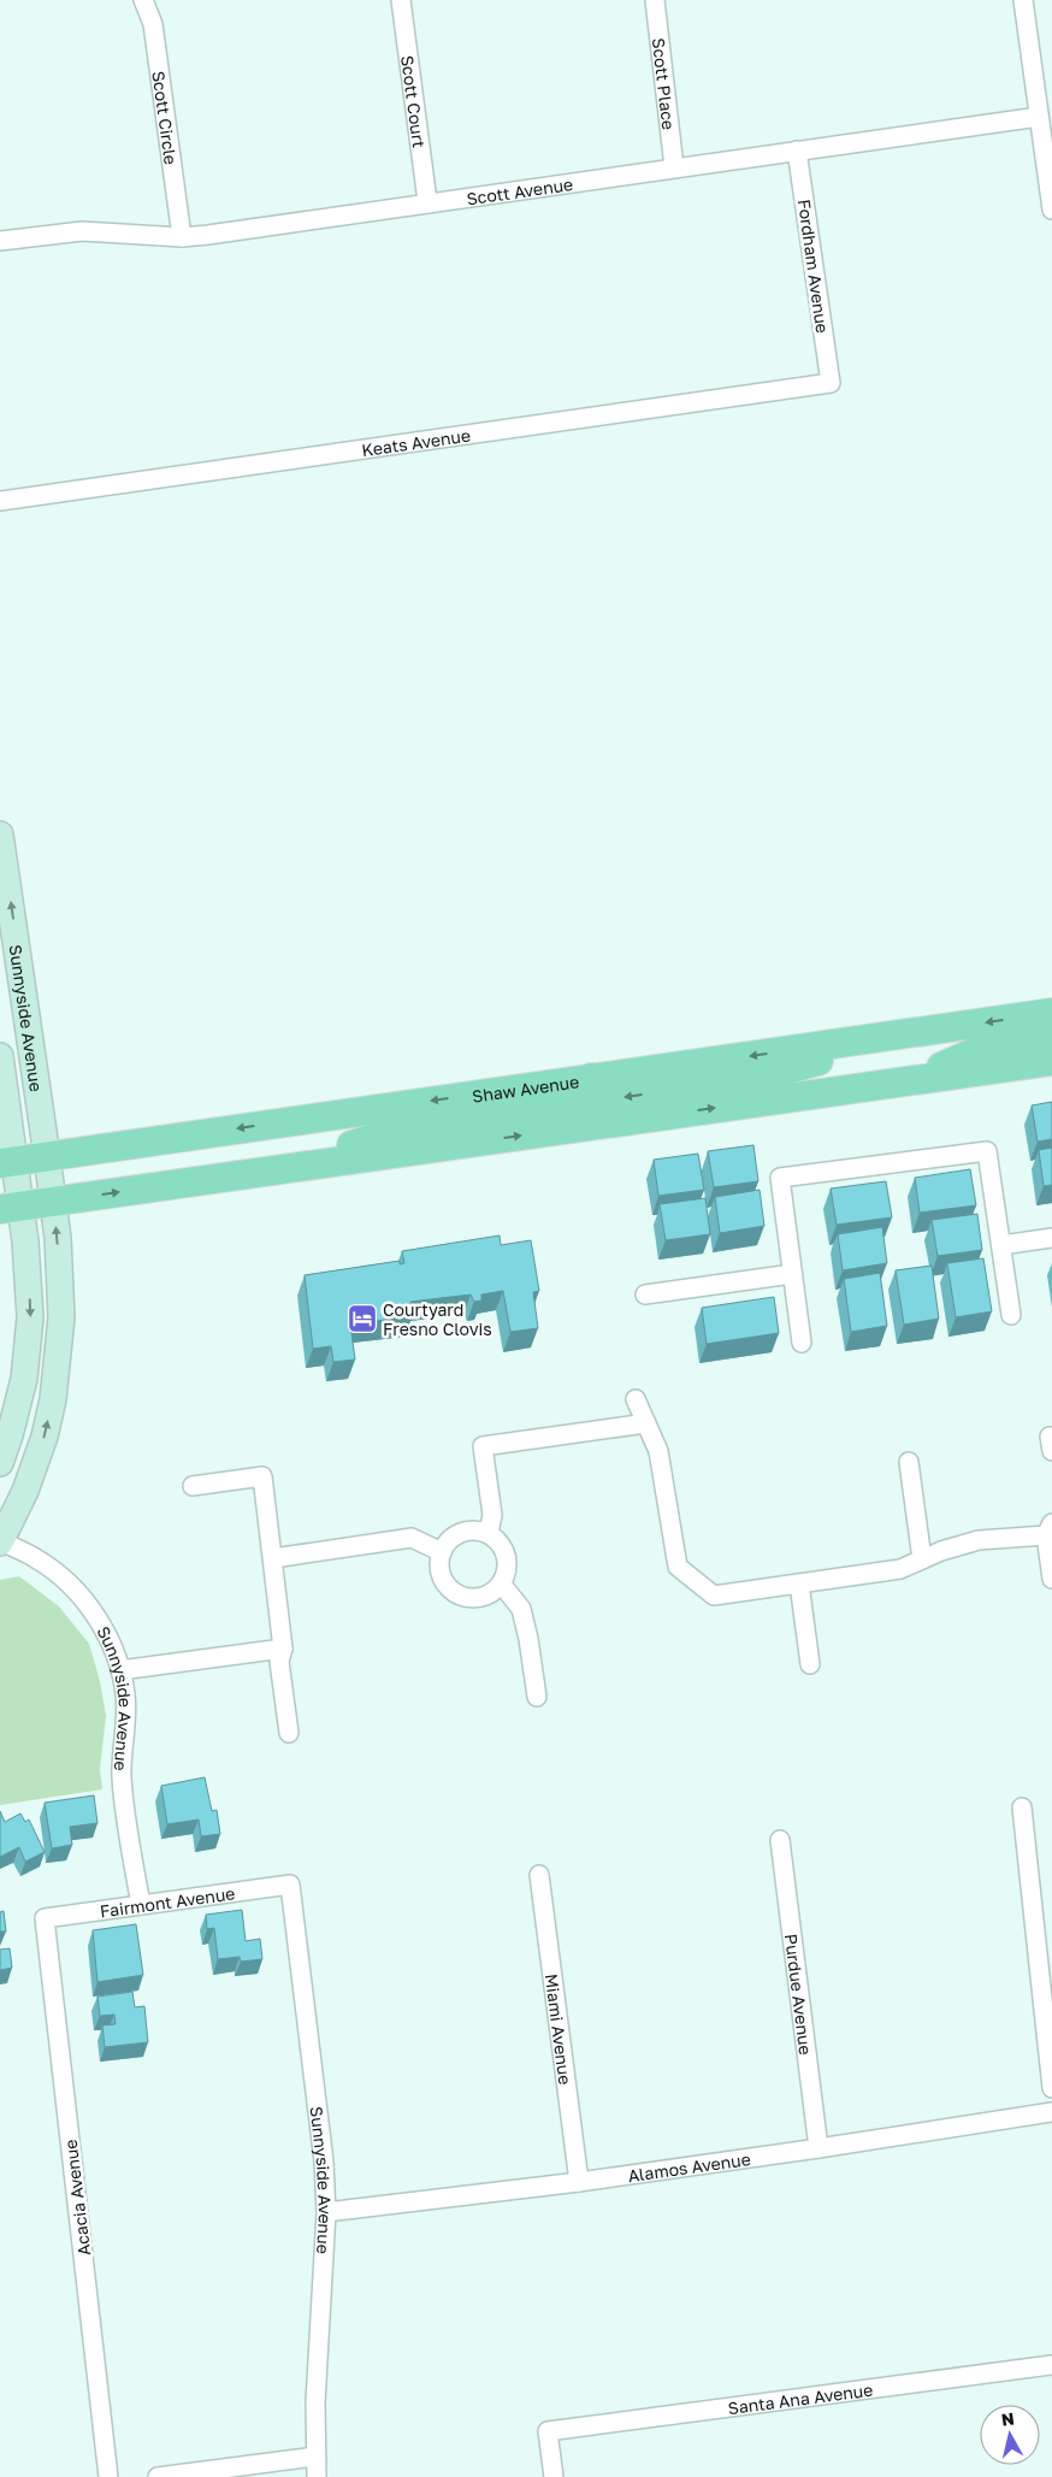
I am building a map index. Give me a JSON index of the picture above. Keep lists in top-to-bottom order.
{
  "streets": {
    "main road": ["Sunnyside Avenue", "Shaw Avenue"],
    "street": [
      "Scott Place",
      "Scott Court",
      "Scott Circle",
      "Scott Avenue",
      "Fordham Avenue",
      "Keats Avenue",
      "Fairmont Avenue",
      "Purdue Avenue",
      "Miami Avenue",
      "Alamos Avenue",
      "Acacia Avenue",
      "Santa Ana Avenue"
    ]
  },
  "crossings": [
    ["Scott Place", "Scott Avenue"],
    ["Scott Court", "Scott Avenue"],
    ["Scott Circle", "Scott Avenue"],
    ["Scott Avenue", "Fordham Avenue"],
    ["Fordham Avenue", "Keats Avenue"],
    ["Sunnyside Avenue", "Shaw Avenue"],
    ["Sunnyside Avenue", "Fairmont Avenue"],
    ["Sunnyside Avenue", "Alamos Avenue"],
    ["Fairmont Avenue", "Acacia Avenue"],
    ["Purdue Avenue", "Alamos Avenue"],
    ["Miami Avenue", "Alamos Avenue"]
  ],
  "places": {
    "hotel": ["Courtyard Fresno Clovis"]
  },
  "north": "top"
}
